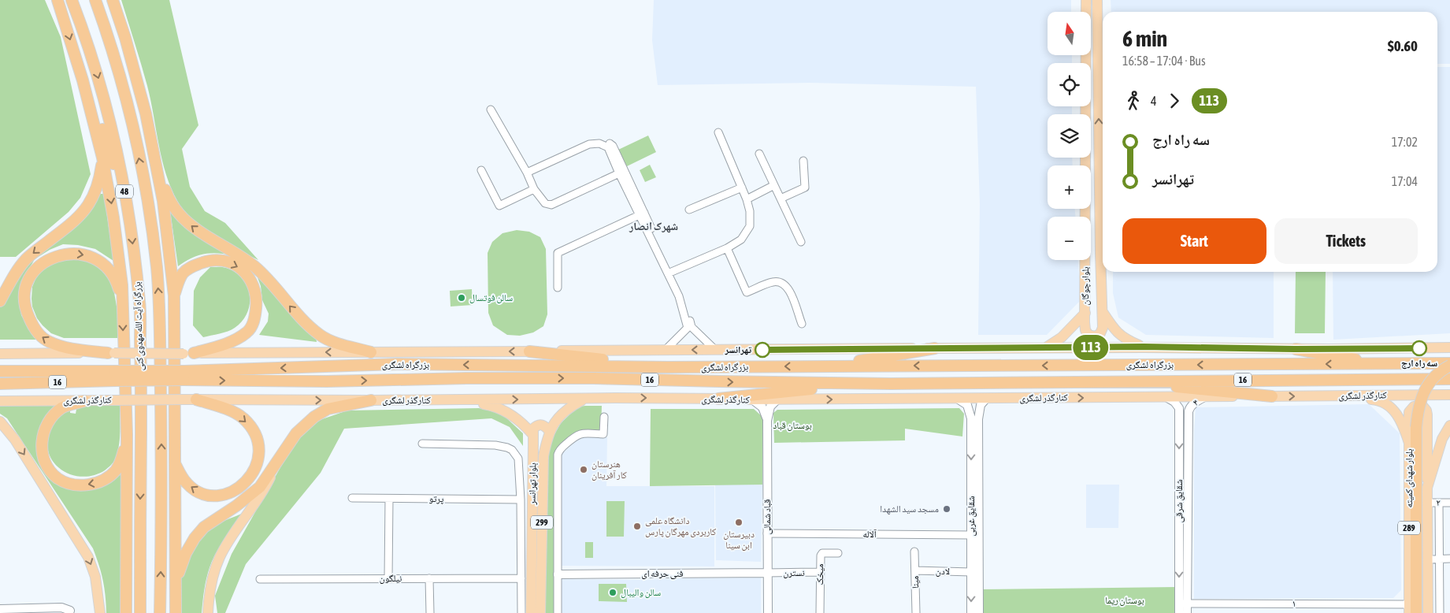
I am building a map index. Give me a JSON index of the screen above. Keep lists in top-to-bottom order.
{
  "streets": {
    "highway": [
      "48",
      "بزرگراه آیت الله مهدوی کنی",
      "بزرگراه لشگری",
      "16"
    ],
    "main road": [
      "بلوار چوگان",
      "کنارگذر لشگری",
      "بلوار شهدای کمیته",
      "بلوار تهرانسر",
      "299",
      "289"
    ],
    "street": [
      "۴",
      "پرتو",
      "شقایق شرقی",
      "۲",
      "شقایق غربی",
      "قباد شمالی",
      "آلاله",
      "لادن",
      "نسترن",
      "فنی حرفه ای",
      "میخک",
      "نیلگون",
      "مینا",
      "۱"
    ]
  },
  "crossings": [
    ["کنارگذر لشگری", "۴"],
    ["کنارگذر لشگری", "بلوار شهدای کمیته"],
    ["کنارگذر لشگری", "بلوار تهرانسر"],
    ["کنارگذر لشگری", "شقایق شرقی"],
    ["۴", "شقایق شرقی"],
    ["بلوار شهدای کمیته", "۲"],
    ["بلوار شهدای کمیته", "۱"],
    ["شقایق شرقی", "۱"],
    ["شقایق غربی", "آلاله"],
    ["شقایق غربی", "لادن"],
    ["قباد شمالی", "آلاله"],
    ["قباد شمالی", "نسترن"],
    ["قباد شمالی", "فنی حرفه ای"],
    ["لادن", "مینا"],
    ["نسترن", "فنی حرفه ای"],
    ["نسترن", "میخک"]
  ],
  "districts": ["شهرک انصار"],
  "parks": ["بوستان قباد", "بوستان ریما"],
  "places": [
    "سالن فوتسال",
    "سه راه ارج",
    "تهرانسر",
    "هنرستان کار آفرینان",
    "مسجد سید الشهدا",
    "دبیرستان ابن سینا",
    "دانشگاه علمی کاربردی مهرگان پارس",
    "سالن والیبال"
  ],
  "lines": ["bus line 113"],
  "north": "top",
  "page": {
    "on_map": "113",
    "map_buttons": ["+", "−"],
    "heading": ["6 min", "16:58 – 17:04 · Bus", "$0.60"],
    "legs": ["4", "113"],
    "list": [
      {
        "name": "سه راه ارج",
        "value": "17:02"
      },
      {
        "name": "تهرانسر",
        "value": "17:04"
      }
    ],
    "buttons": ["Start", "Tickets"]
  }
}
